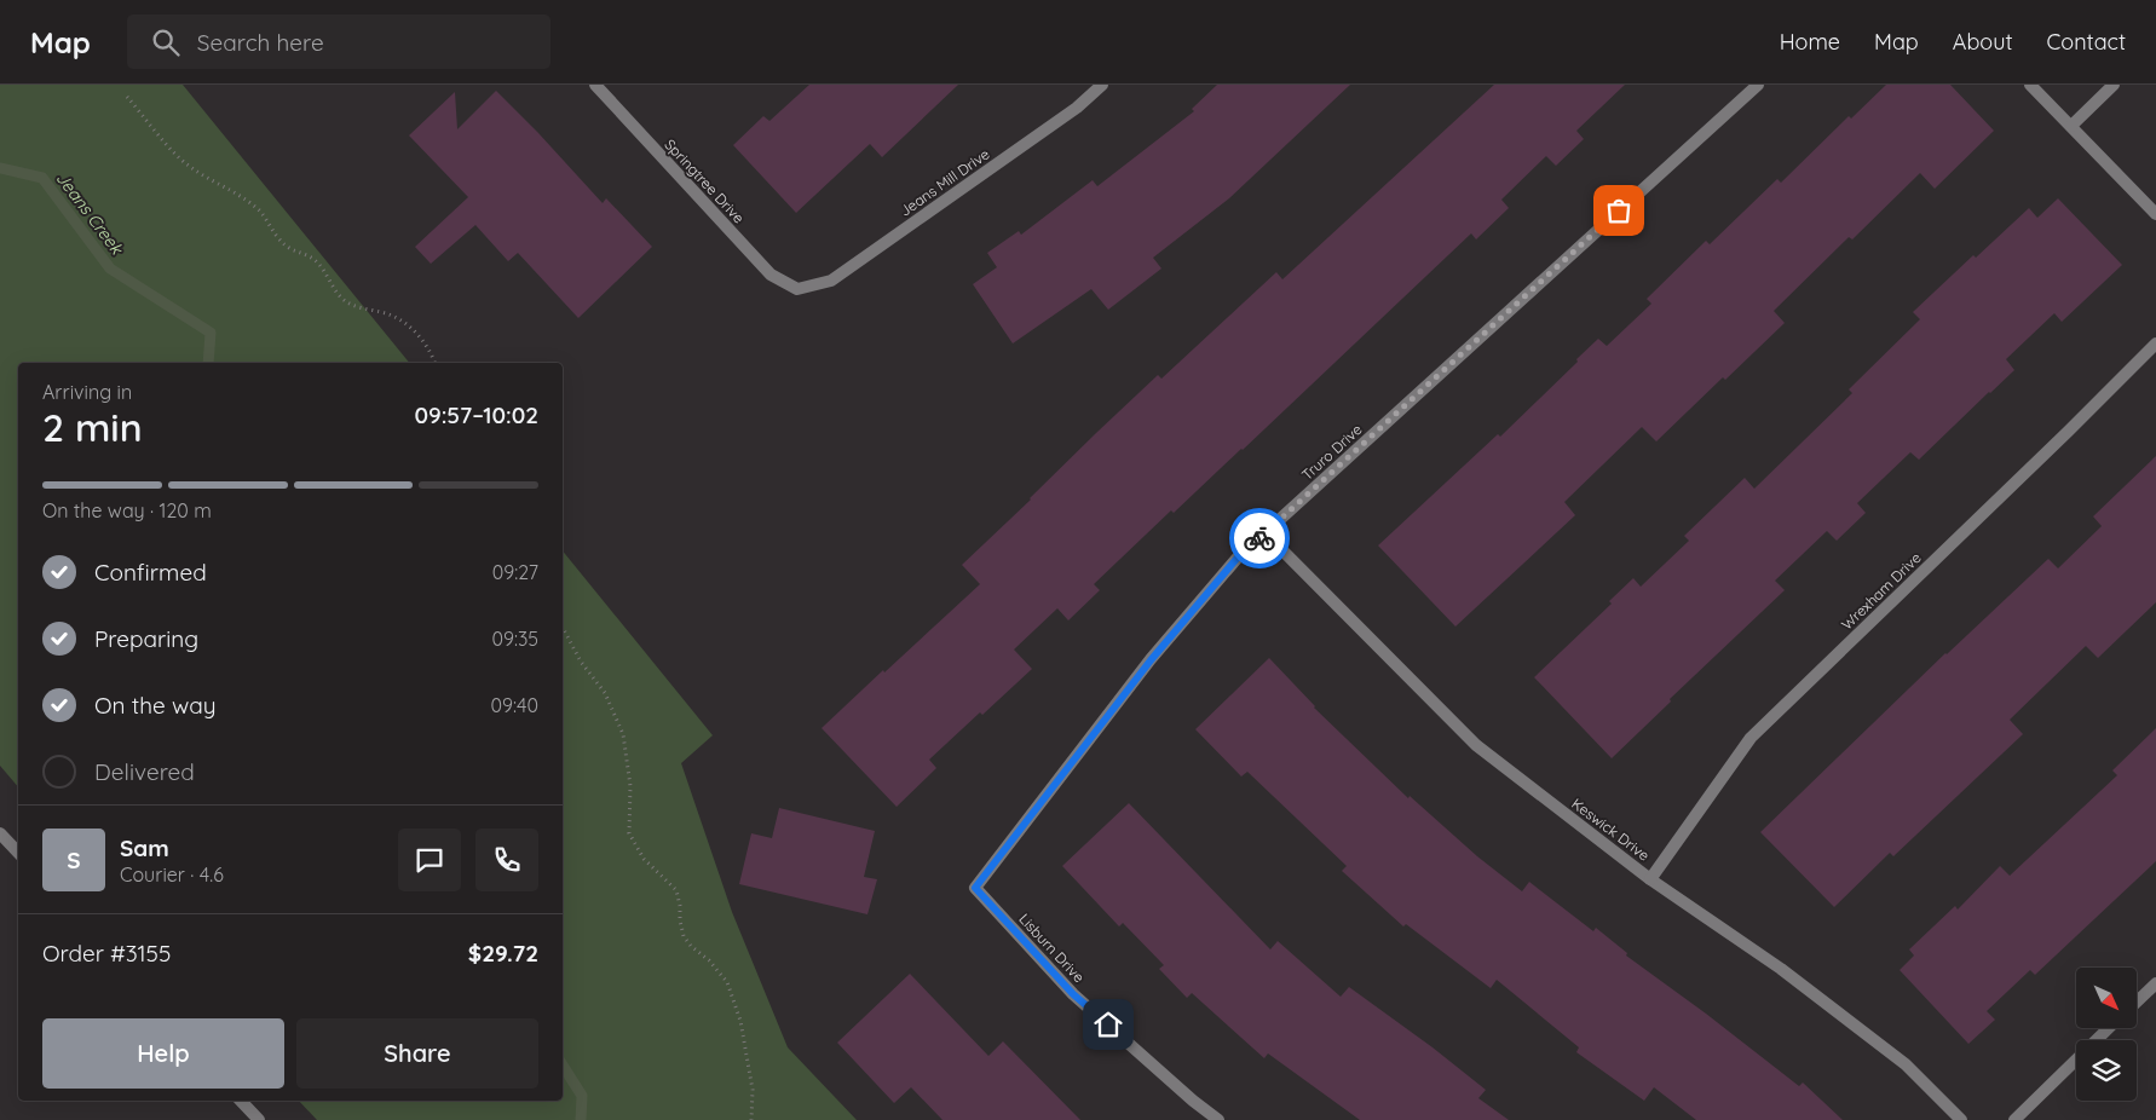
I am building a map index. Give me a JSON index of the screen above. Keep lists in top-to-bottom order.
{
  "streets": {
    "street": [
      "Springtree Drive",
      "Jeans Mill Drive",
      "Truro Drive",
      "Wrexham Drive",
      "Keswick Drive",
      "Lisburn Drive"
    ]
  },
  "crossings": [
    ["Springtree Drive", "Jeans Mill Drive"],
    ["Truro Drive", "Keswick Drive"],
    ["Truro Drive", "Lisburn Drive"],
    ["Wrexham Drive", "Keswick Drive"]
  ],
  "water": ["Jeans Creek"],
  "north": "bottom right",
  "page": {
    "header": "Map",
    "search": "Search here",
    "nav": [
      "Home",
      "Map",
      "About",
      "Contact"
    ],
    "heading": ["2 min", "Arriving in", "09:57–10:02"],
    "panel": [
      "Sam",
      "Courier · 4.6",
      "Order #3155",
      "$29.72"
    ],
    "bar": "On the way · 120 m",
    "list": [
      ["Confirmed", "09:27"],
      ["Preparing", "09:35"],
      ["On the way", "09:40"],
      "Delivered"
    ],
    "round": "S",
    "buttons": ["Help", "Share"]
  }
}
